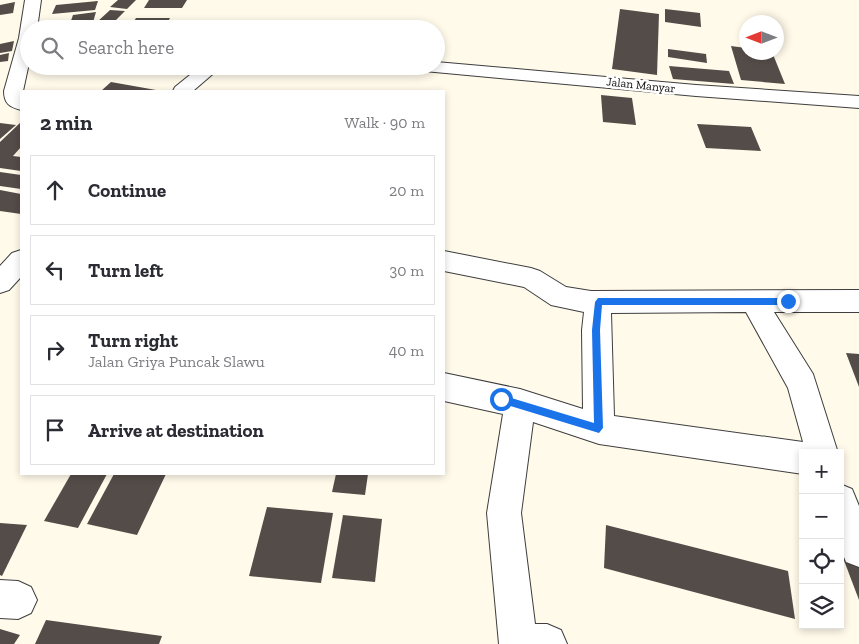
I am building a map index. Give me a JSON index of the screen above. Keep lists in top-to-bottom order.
{
  "streets": {
    "street": ["Jalan Manyar"]
  },
  "north": "left",
  "page": {
    "search": "Search here",
    "heading": ["2 min", "Walk · 90 m"],
    "list": [
      ["Continue", "20 m"],
      ["Turn left", "30 m"],
      ["Turn right", "Jalan Griya Puncak Slawu", "40 m"],
      "Arrive at destination"
    ],
    "map_buttons": ["+", "−"]
  }
}
